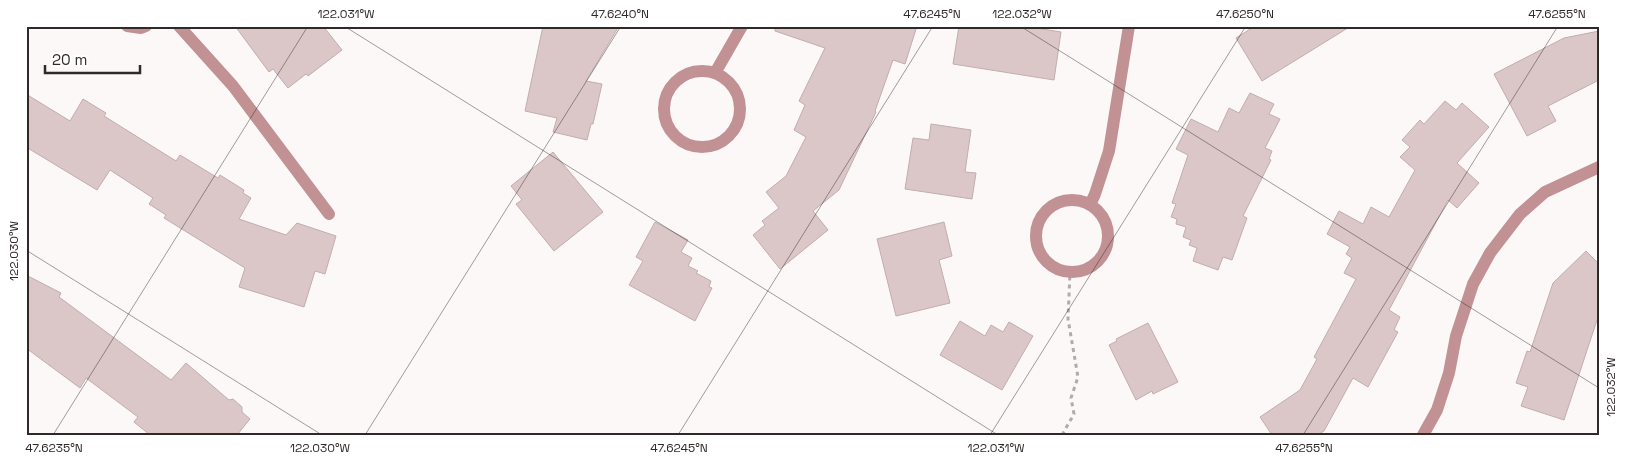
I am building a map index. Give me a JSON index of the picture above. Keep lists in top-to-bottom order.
{
  "scale_bar": "20 m",
  "coordinates": [
    "122.031°W",
    "47.6240°N",
    "47.6245°N",
    "122.032°W",
    "47.6250°N",
    "47.6255°N",
    "122.030°W",
    "47.6235°N"
  ]
}
